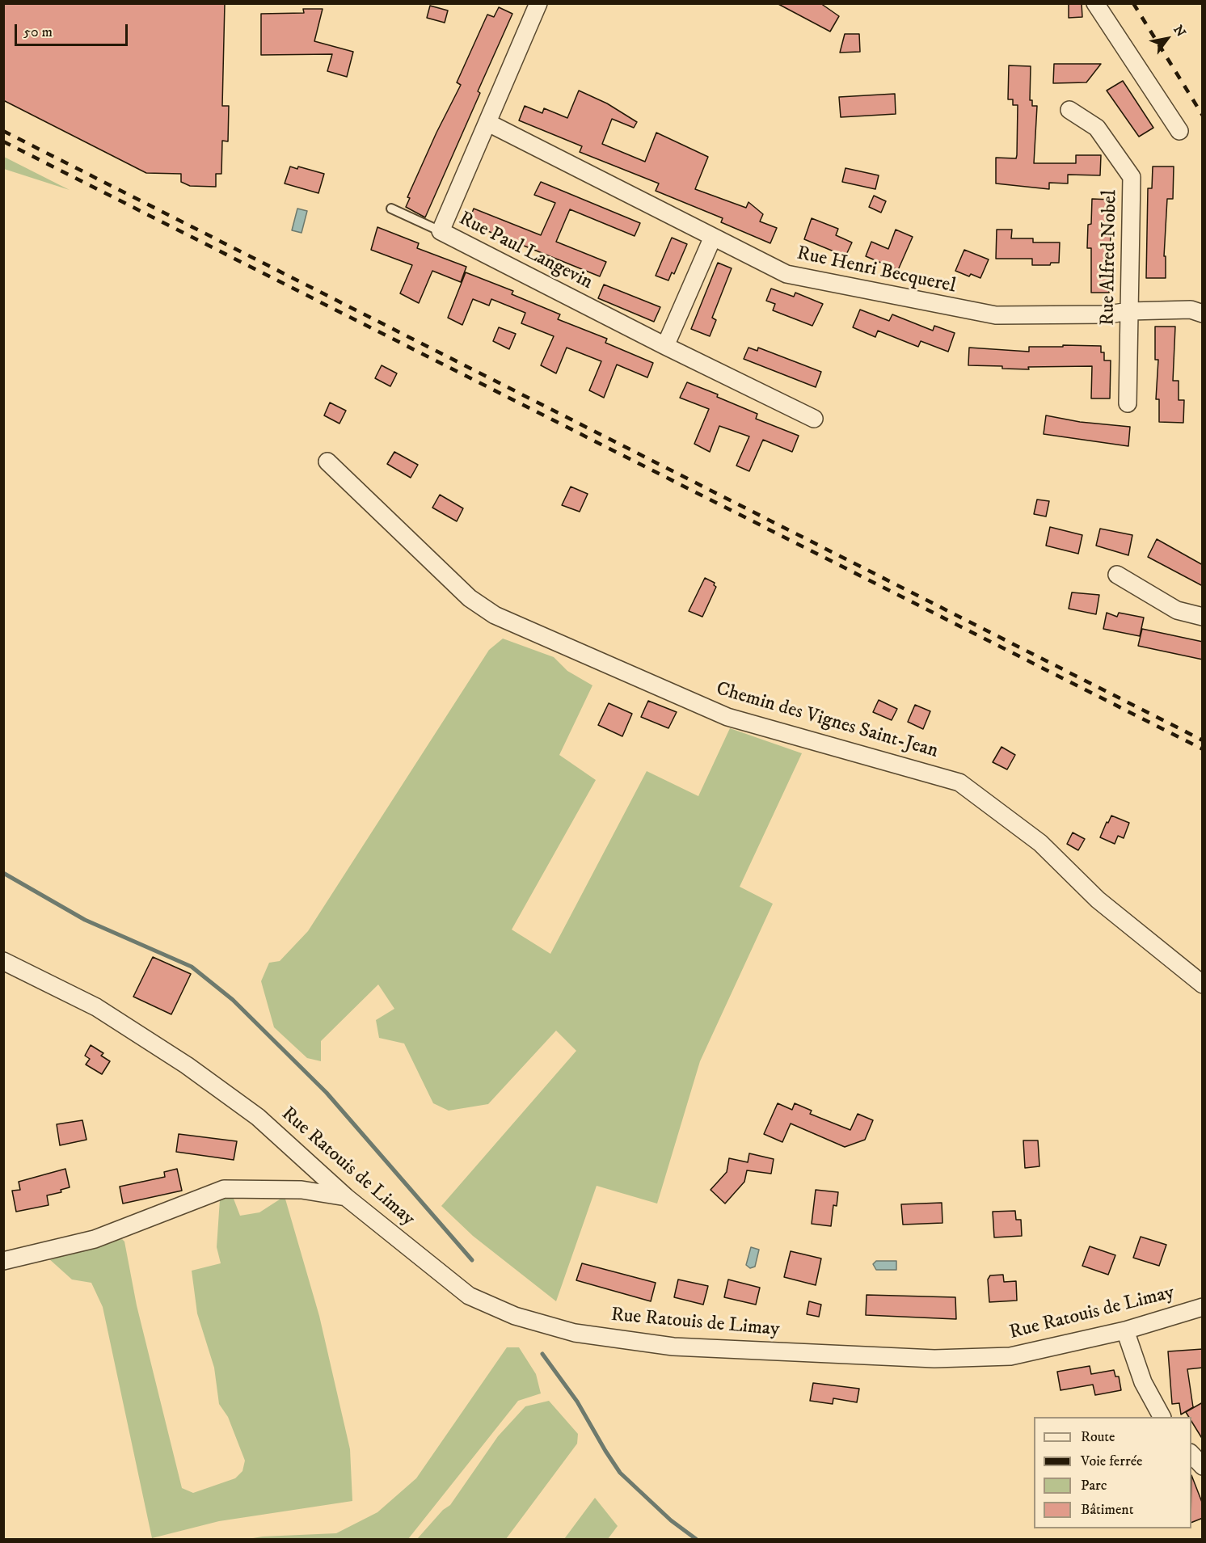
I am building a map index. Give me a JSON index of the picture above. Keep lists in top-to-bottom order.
{
  "streets": {
    "street": [
      "Rue Paul Langevin",
      "Rue Alfred Nobel",
      "Rue Henri Becquerel",
      "Chemin des Vignes Saint-Jean",
      "Rue Ratouis de Limay"
    ]
  },
  "crossings": [
    ["Rue Paul Langevin", "Rue Henri Becquerel"],
    ["Rue Alfred Nobel", "Rue Henri Becquerel"]
  ],
  "legend": [
    "Route",
    "Voie ferrée",
    "Parc",
    "Bâtiment"
  ],
  "scale_bar": "50 m",
  "north": "top right"
}
